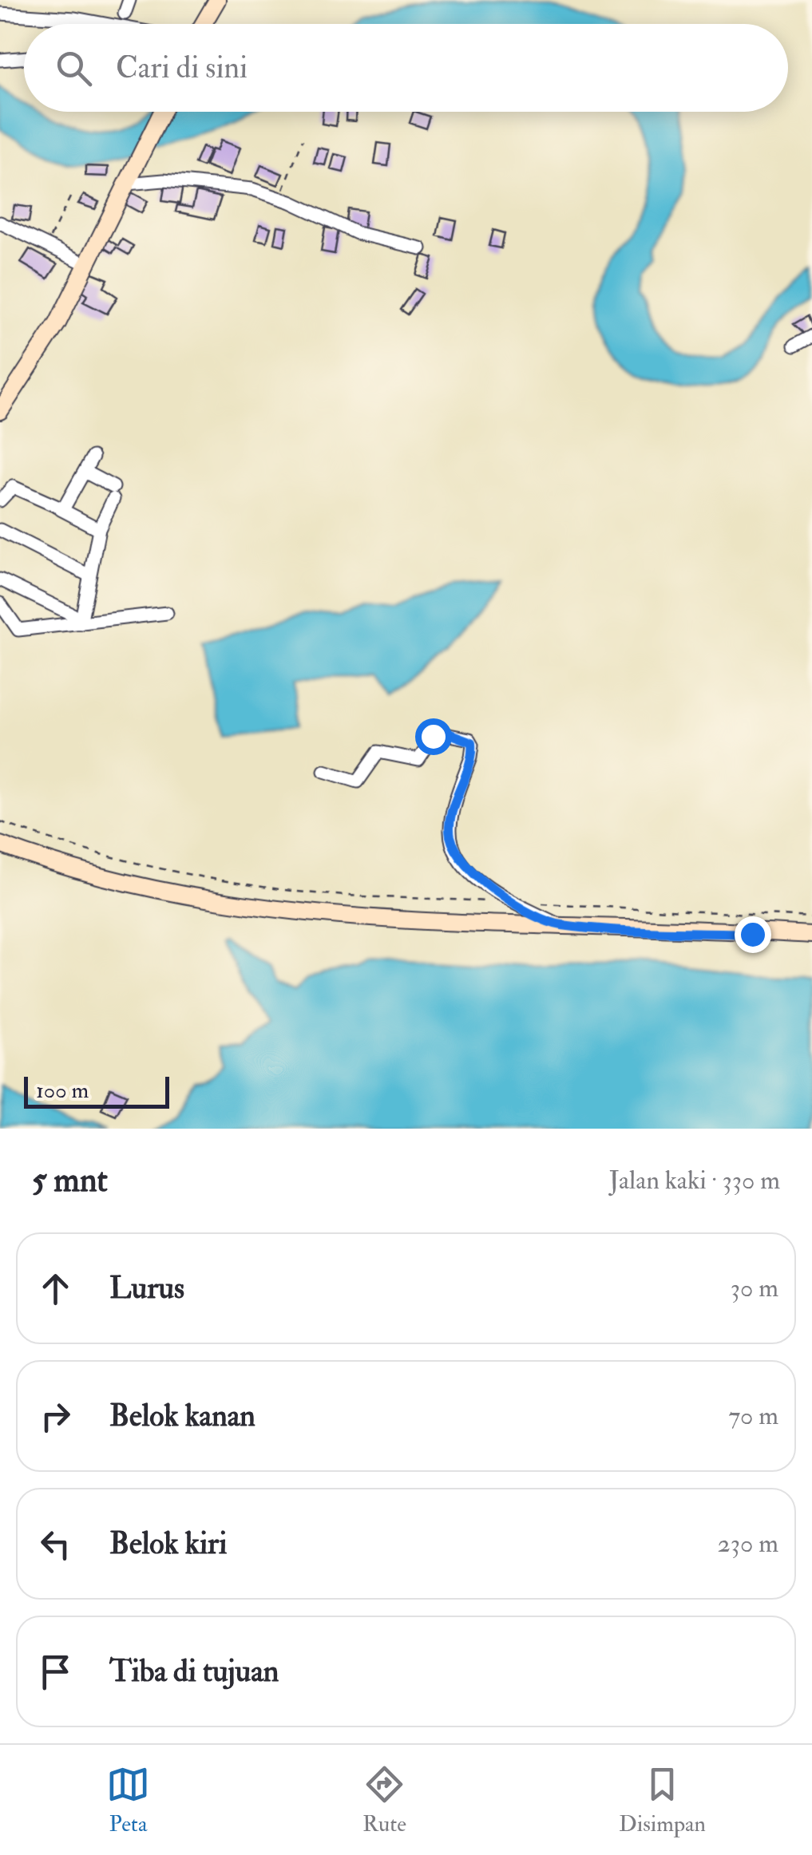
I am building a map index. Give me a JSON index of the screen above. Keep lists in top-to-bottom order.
{
  "scale_bar": "100 m",
  "page": {
    "search": "Cari di sini",
    "scale": "100 m",
    "heading": ["5 mnt", "Jalan kaki · 330 m"],
    "list": [
      ["Lurus", "30 m"],
      ["Belok kanan", "70 m"],
      ["Belok kiri", "230 m"],
      "Tiba di tujuan"
    ],
    "nav": ["Peta", "Rute", "Disimpan"]
  }
}
